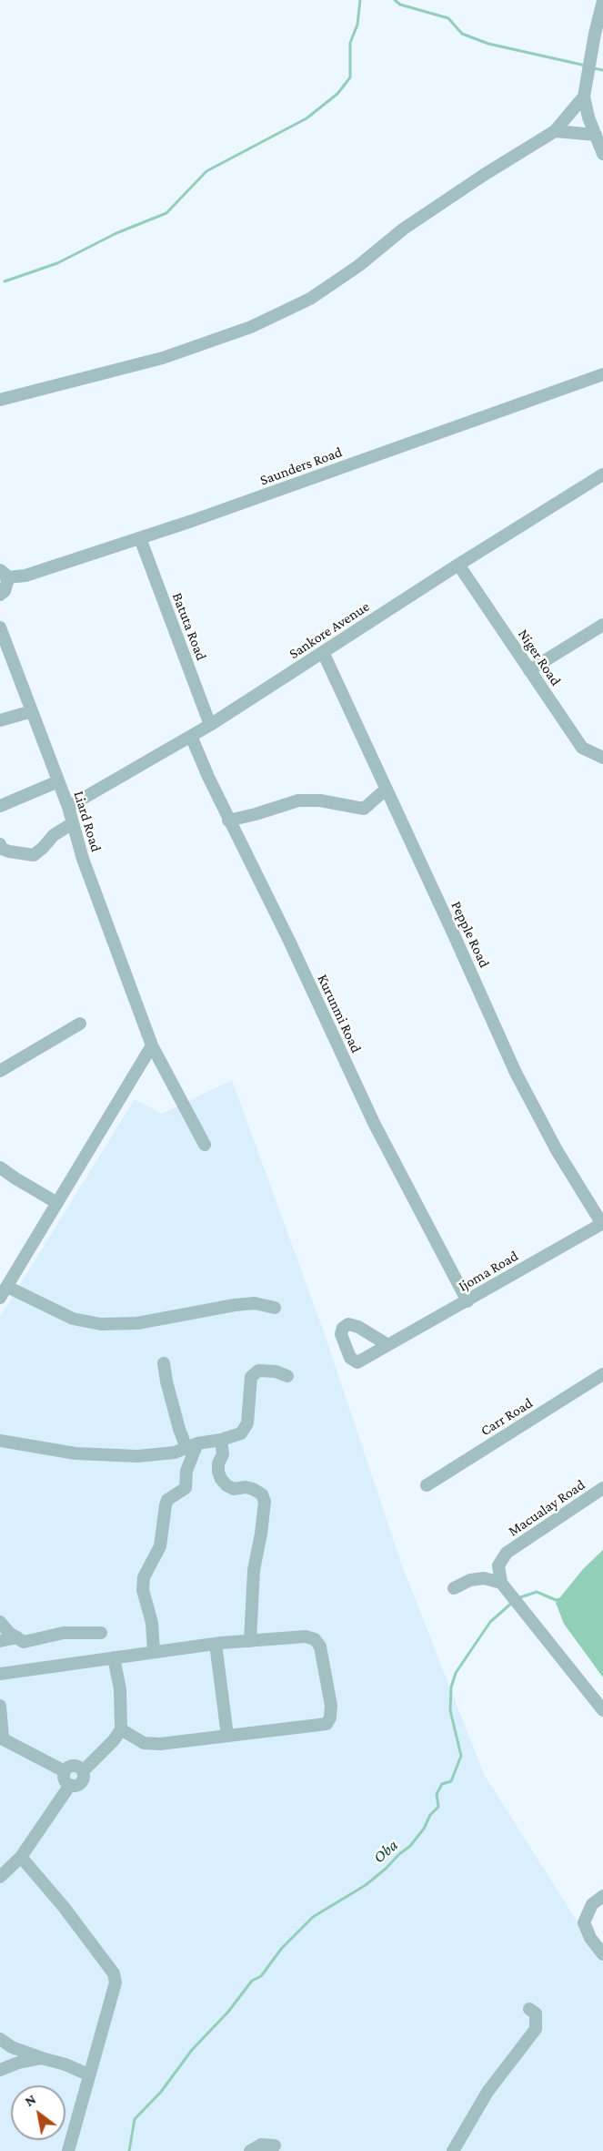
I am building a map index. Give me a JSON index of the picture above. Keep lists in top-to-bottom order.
{
  "streets": {
    "street": [
      "Saunders Road",
      "Batuta Road",
      "Sankore Avenue",
      "Niger Road",
      "Liard Road",
      "Pepple Road",
      "Kurunmi Road",
      "Ijoma Road",
      "Carr Road",
      "Macualay Road"
    ]
  },
  "crossings": [
    ["Saunders Road", "Batuta Road"],
    ["Batuta Road", "Sankore Avenue"],
    ["Sankore Avenue", "Niger Road"],
    ["Sankore Avenue", "Liard Road"],
    ["Sankore Avenue", "Pepple Road"],
    ["Sankore Avenue", "Kurunmi Road"],
    ["Pepple Road", "Ijoma Road"],
    ["Kurunmi Road", "Ijoma Road"]
  ],
  "water": ["Oba"],
  "north": "top left"
}
